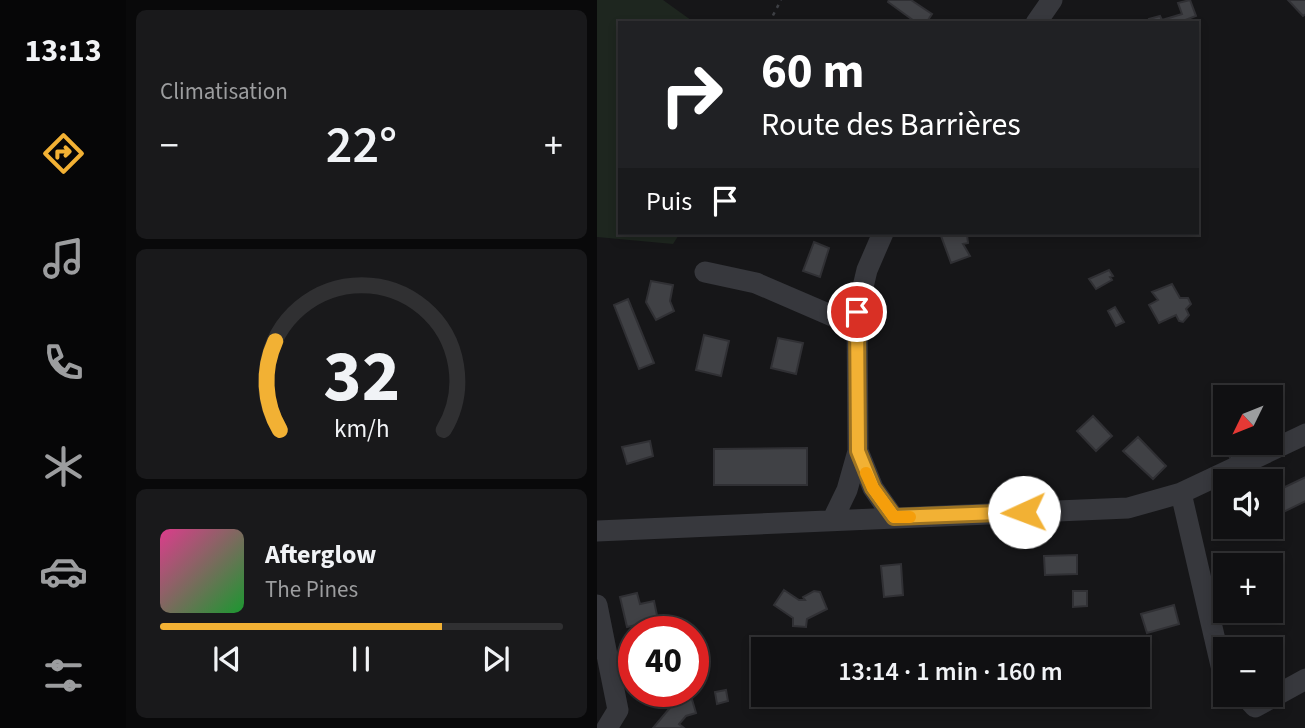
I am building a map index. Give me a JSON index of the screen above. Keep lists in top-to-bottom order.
{
  "north": "bottom left",
  "page": {
    "tabs": "13:13",
    "tile": "Climatisation",
    "turn": ["60 m", "Route des Barrières"],
    "heat": ["−", "22°", "+"],
    "then": "Puis",
    "map_buttons": ["+", "−"],
    "song": ["Afterglow", "The Pines"],
    "limit": "40",
    "trip": "13:14 · 1 min · 160 m",
    "gauge": ["32", "km/h"]
  }
}
